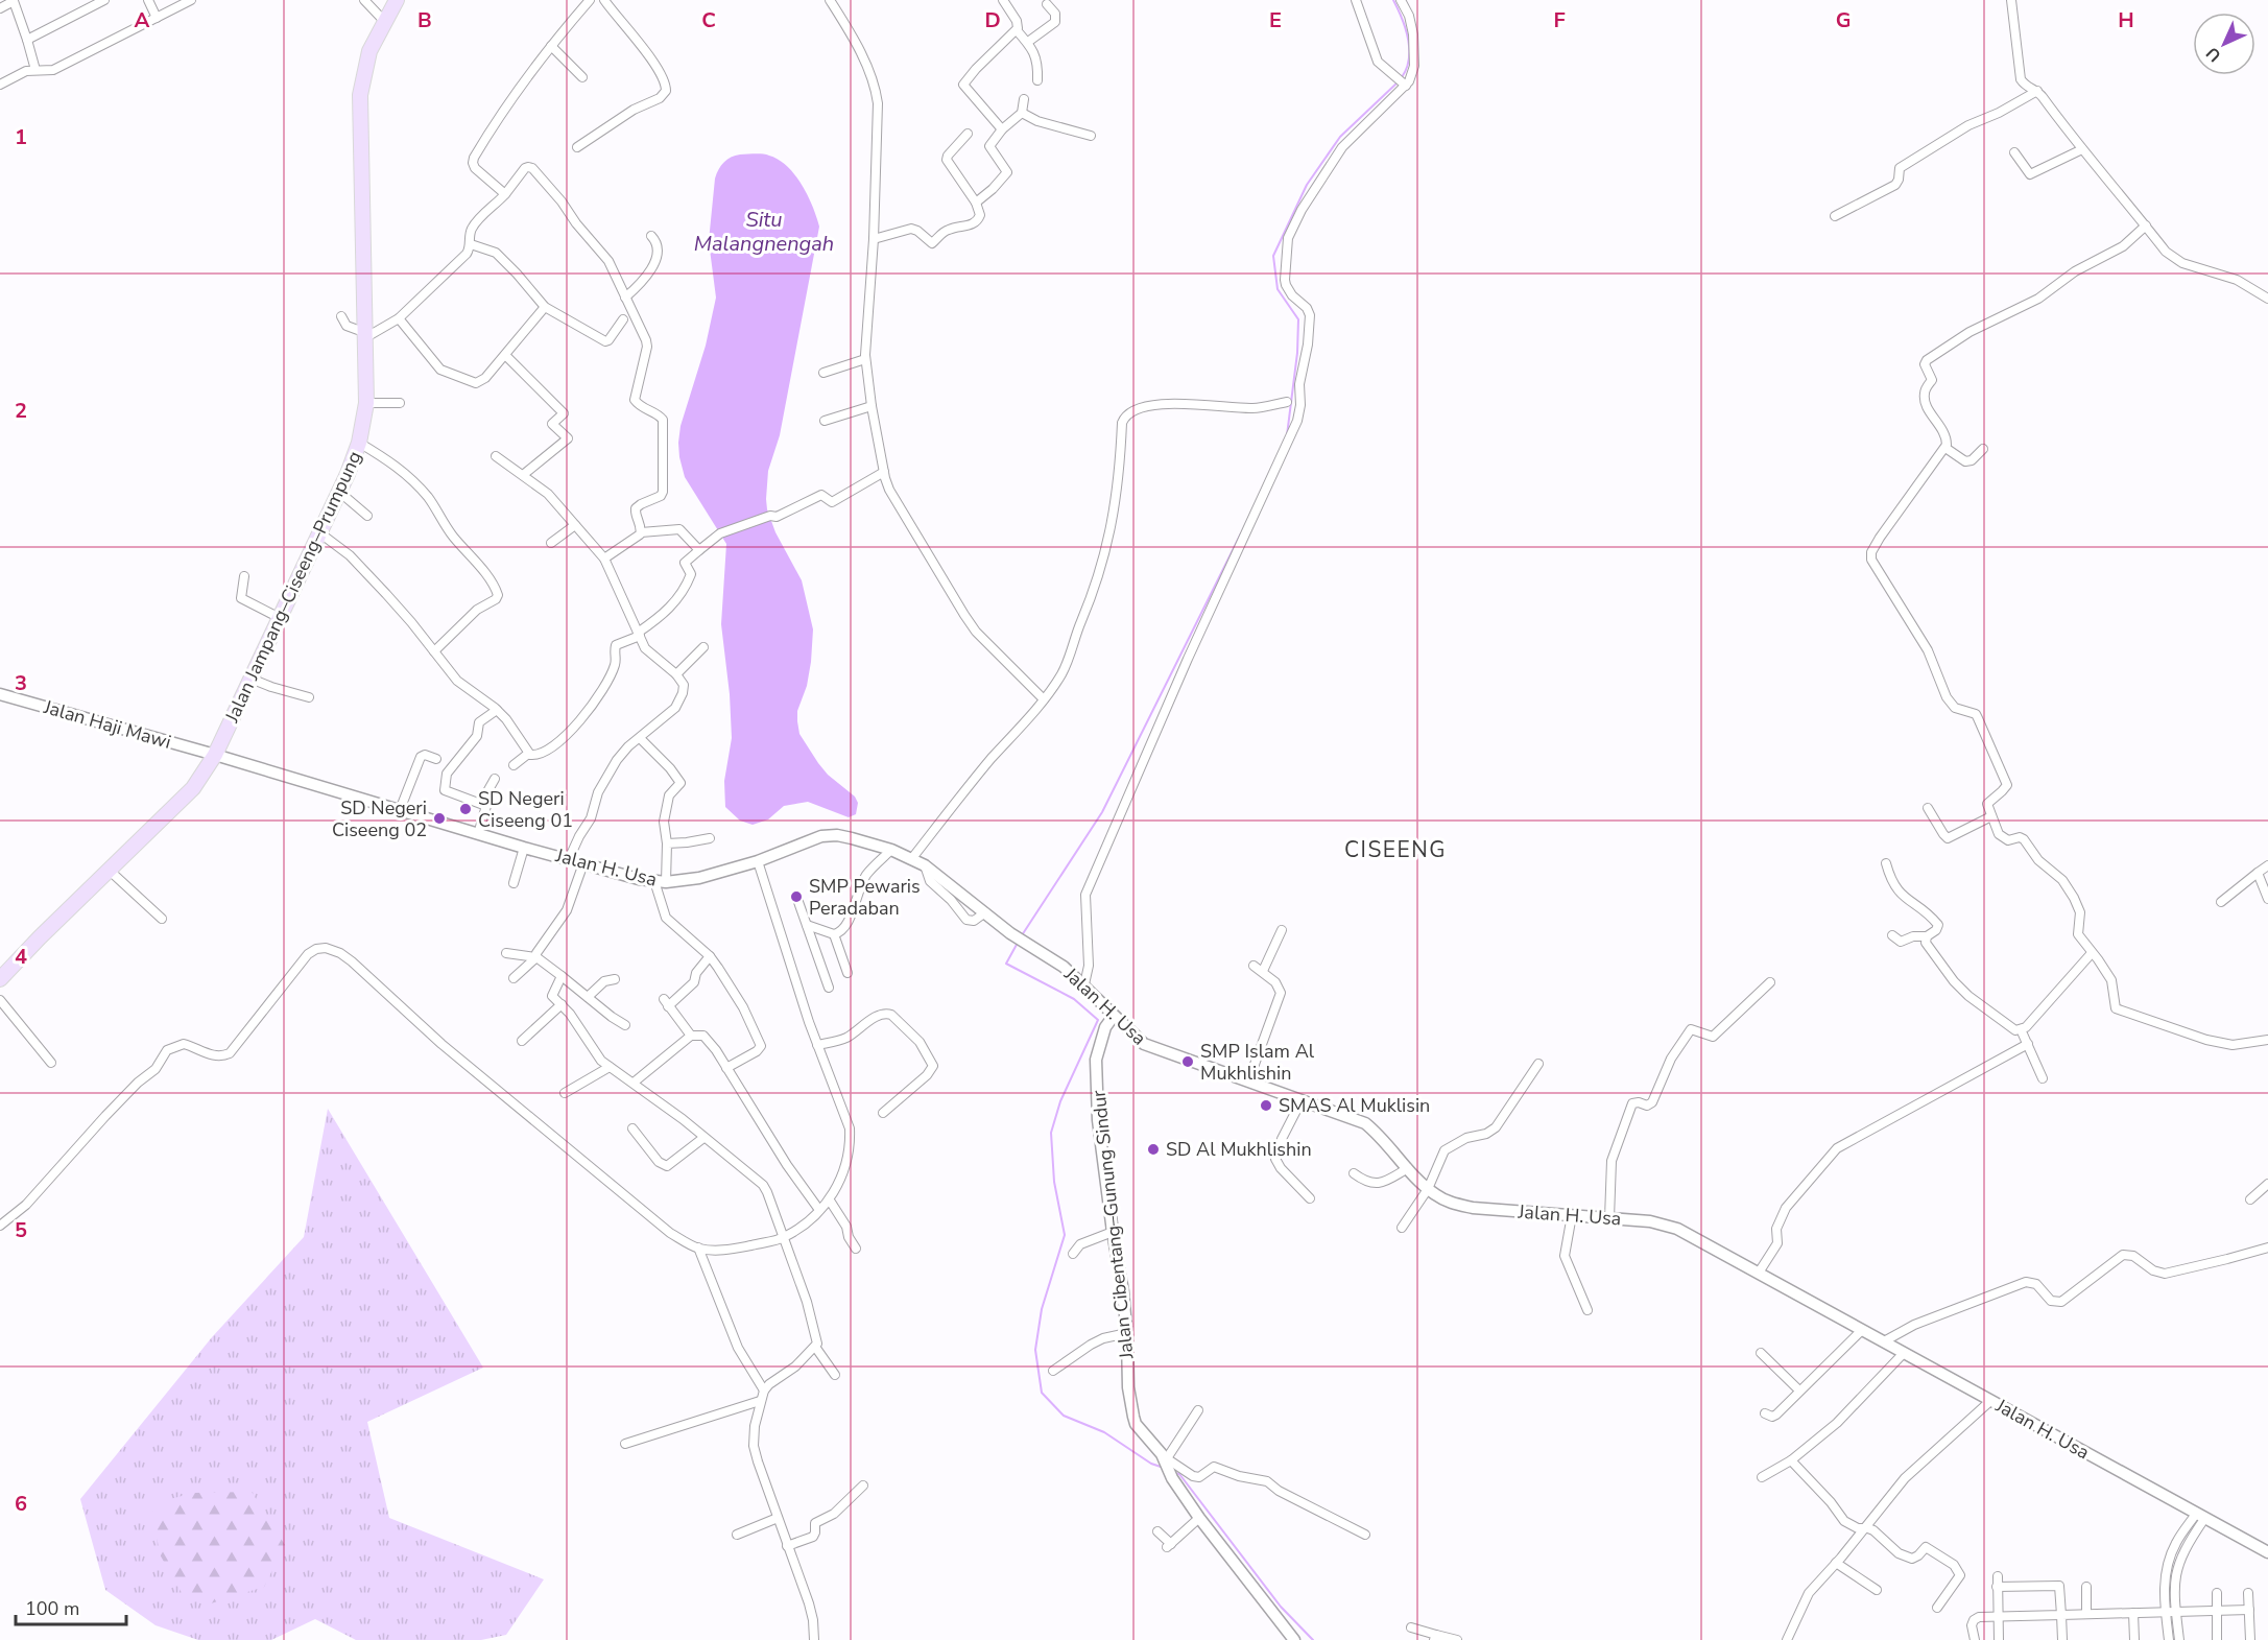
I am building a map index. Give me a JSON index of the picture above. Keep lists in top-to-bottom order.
{
  "streets": {
    "main road": ["Jalan Jampang–Ciseeng–Prumpung"],
    "street": ["Jalan Haji Mawi", "Jalan H. Usa", "Jalan Cibentang–Gunung Sindur"]
  },
  "crossings": [
    ["Jalan Jampang–Ciseeng–Prumpung", "Jalan Haji Mawi"],
    ["Jalan Jampang–Ciseeng–Prumpung", "Jalan H. Usa"],
    ["Jalan Haji Mawi", "Jalan H. Usa"],
    ["Jalan H. Usa", "Jalan Cibentang–Gunung Sindur"]
  ],
  "districts": ["CISEENG"],
  "water": ["Situ Malangnengah"],
  "places": [
    "SD Negeri Ciseeng 01",
    "SD Negeri Ciseeng 02",
    "SMP Pewaris Peradaban",
    "SMP Islam Al Mukhlishin",
    "SMAS Al Muklisin",
    "SD Al Mukhlishin"
  ],
  "scale_bar": "100 m",
  "north": "bottom left",
  "grid": {
    "columns": [
      "A",
      "B",
      "C",
      "D",
      "E",
      "F",
      "G",
      "H"
    ],
    "rows": [
      "1",
      "2",
      "3",
      "4",
      "5",
      "6"
    ]
  }
}
